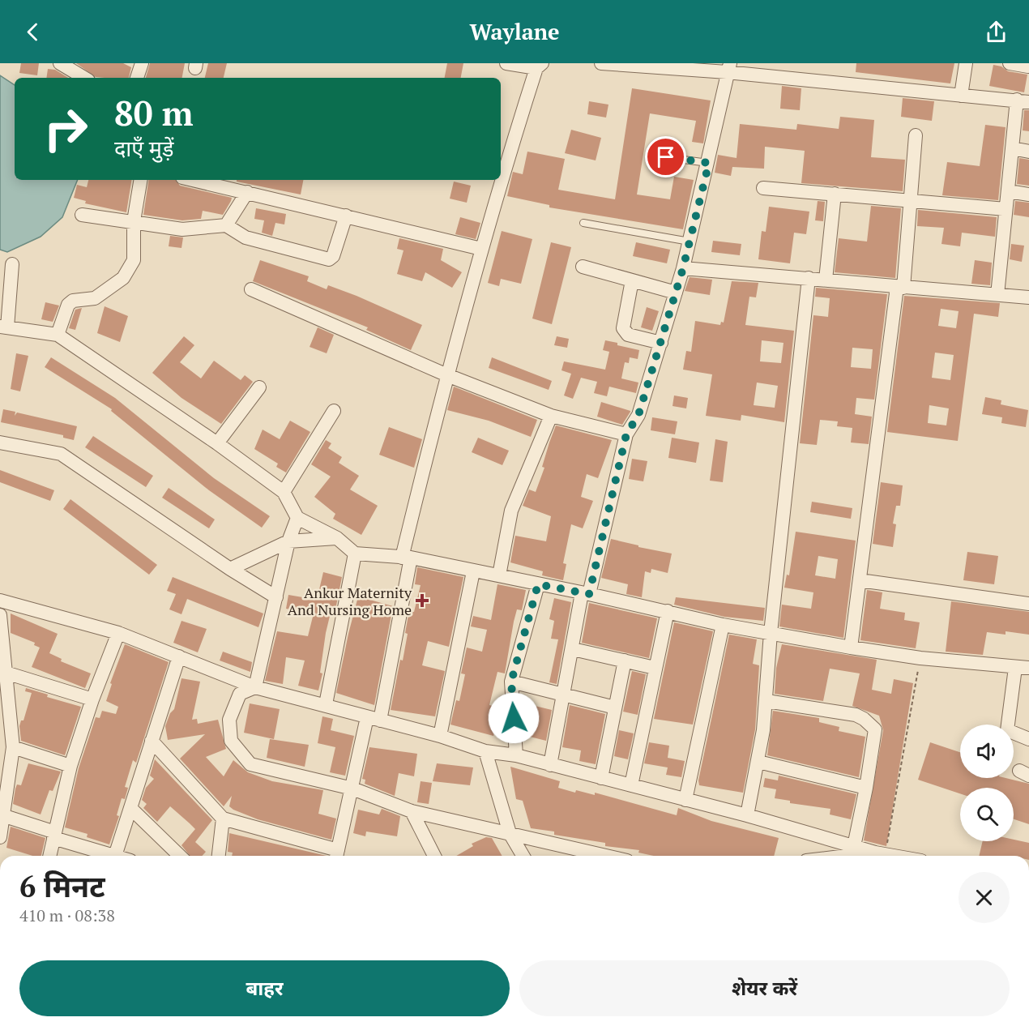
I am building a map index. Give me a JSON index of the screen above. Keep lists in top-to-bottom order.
{
  "places": {
    "health": ["Ankur Maternity And Nursing Home"]
  },
  "page": {
    "header": "Waylane",
    "turn": ["80 m", "दाएँ मुड़ें"],
    "heading": ["6 मिनट", "410 m · 08:38"],
    "buttons": ["बाहर", "शेयर करें"]
  }
}
